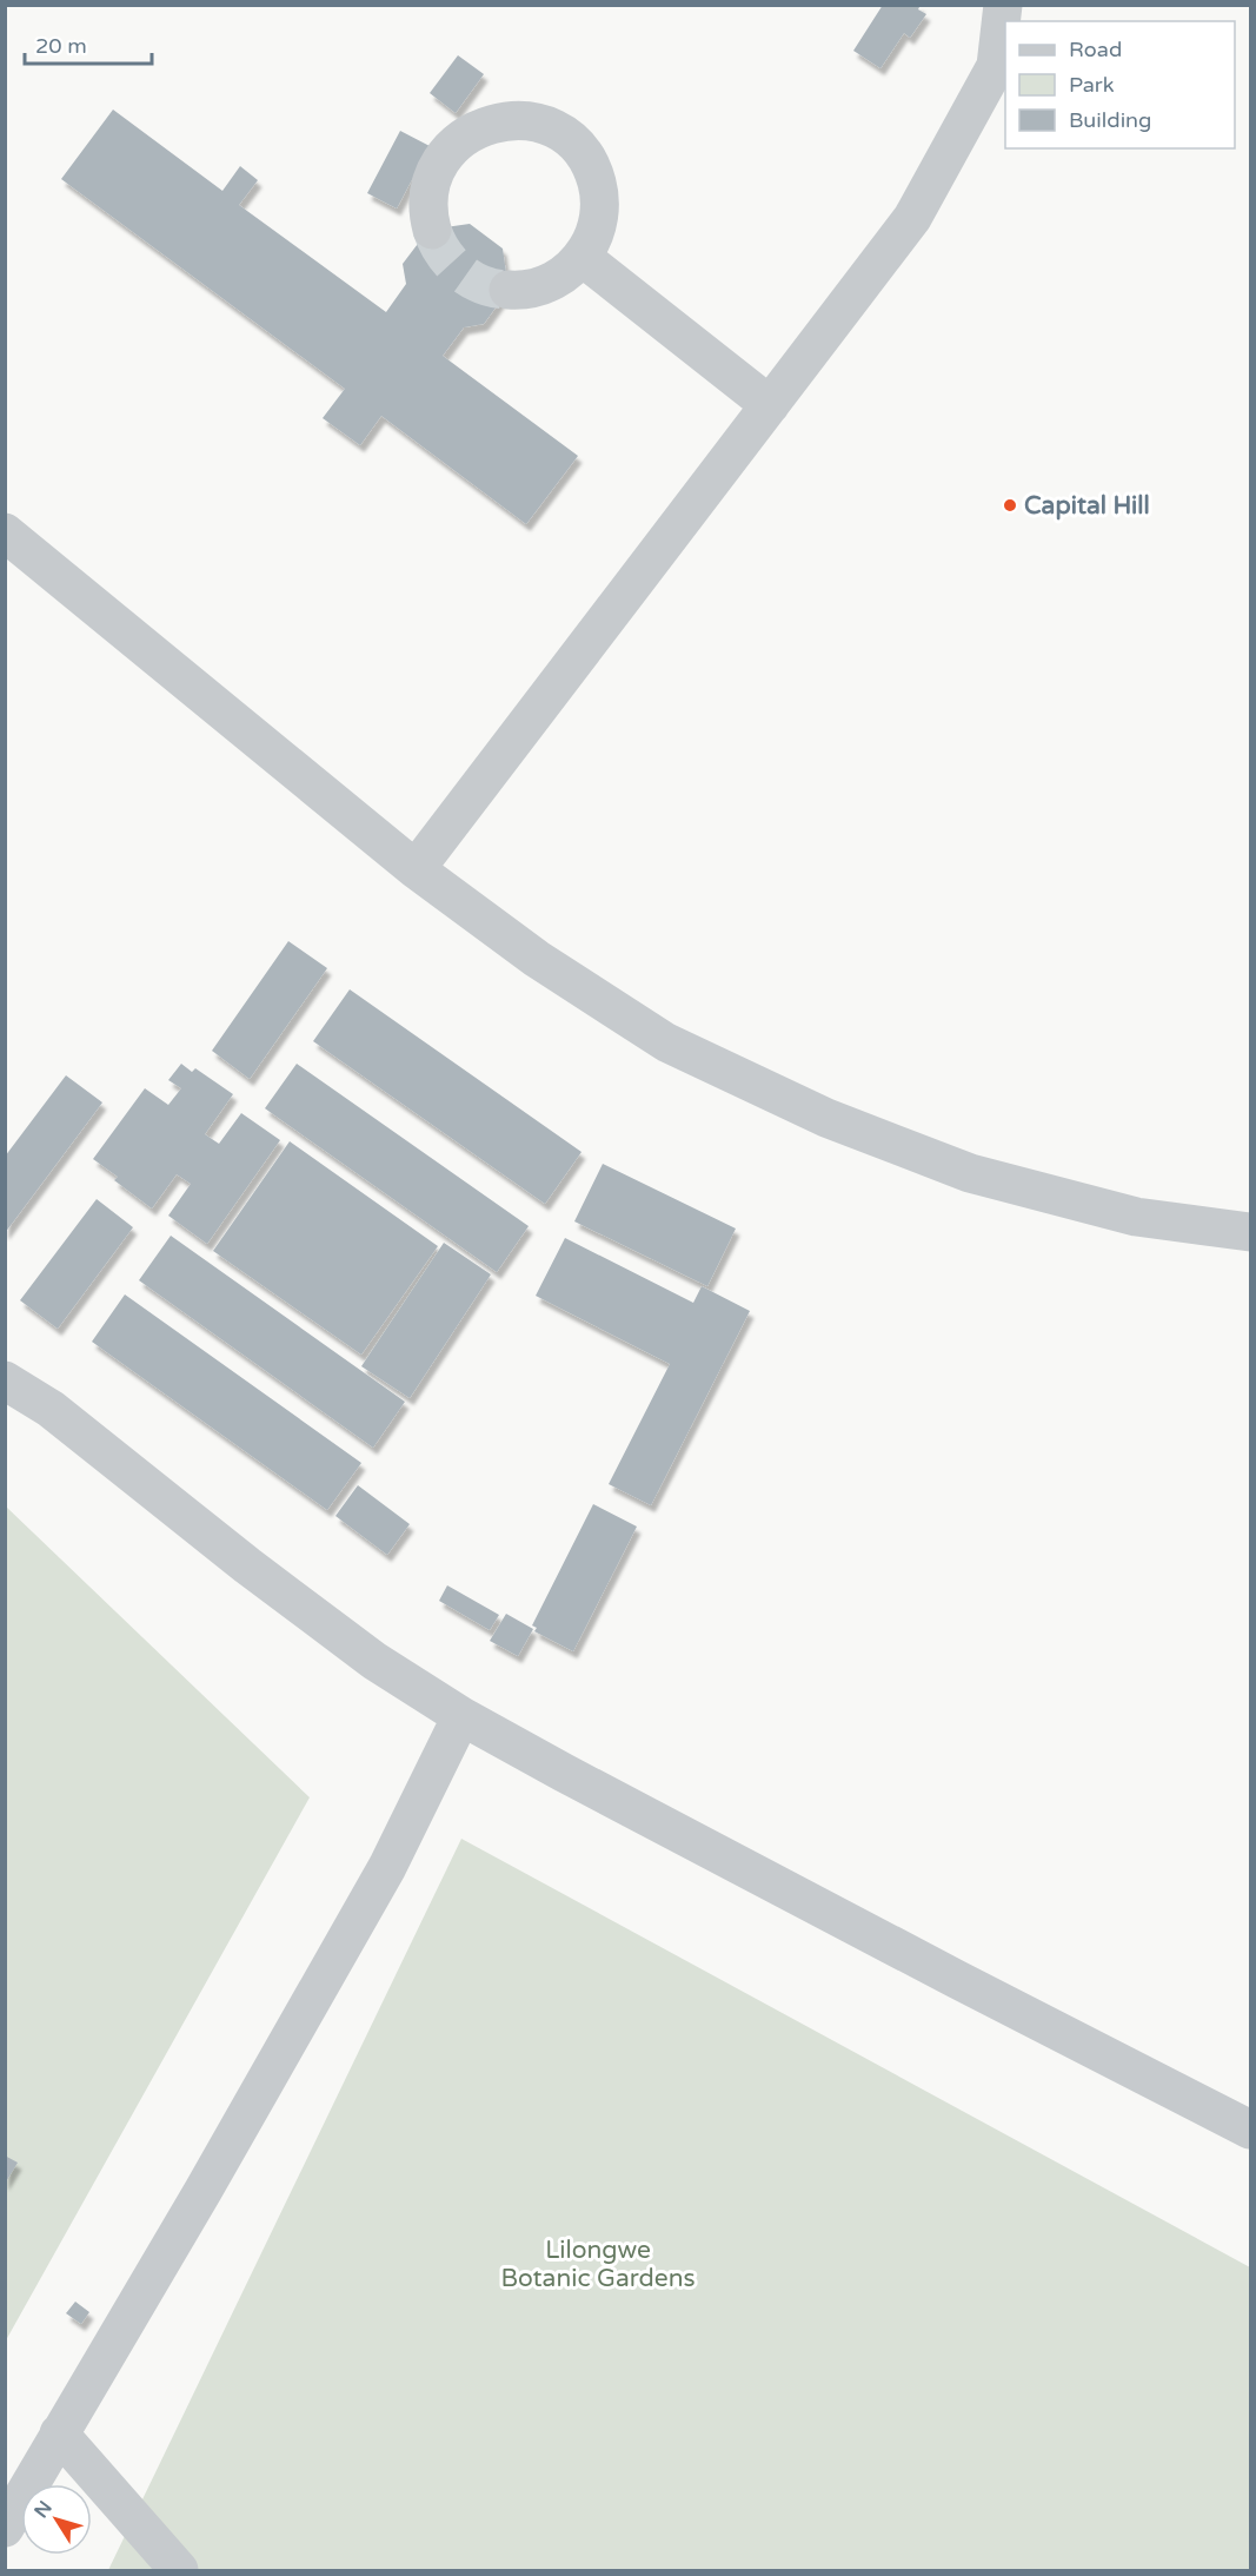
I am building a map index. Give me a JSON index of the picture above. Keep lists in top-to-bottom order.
{
  "parks": ["Lilongwe Botanic Gardens"],
  "places": ["Capital Hill"],
  "legend": ["Road", "Park", "Building"],
  "scale_bar": "20 m",
  "north": "top left"
}
